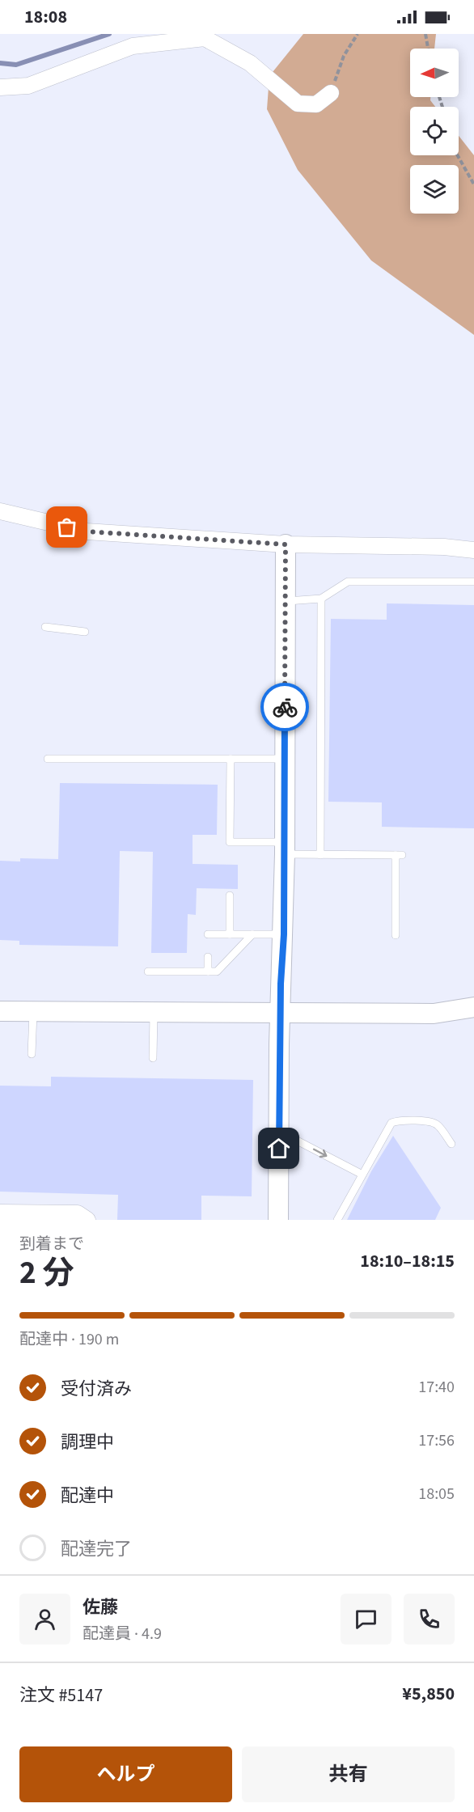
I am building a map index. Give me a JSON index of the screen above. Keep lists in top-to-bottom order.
{
  "north": "left",
  "page": {
    "status": "18:08",
    "heading": ["2 分", "到着まで", "18:10–18:15"],
    "panel": [
      "佐藤",
      "配達員 · 4.9",
      "注文 #5147",
      "¥5,850"
    ],
    "bar": "配達中 · 190 m",
    "list": [
      ["受付済み", "17:40"],
      ["調理中", "17:56"],
      ["配達中", "18:05"],
      "配達完了"
    ],
    "buttons": ["ヘルプ", "共有"]
  }
}
